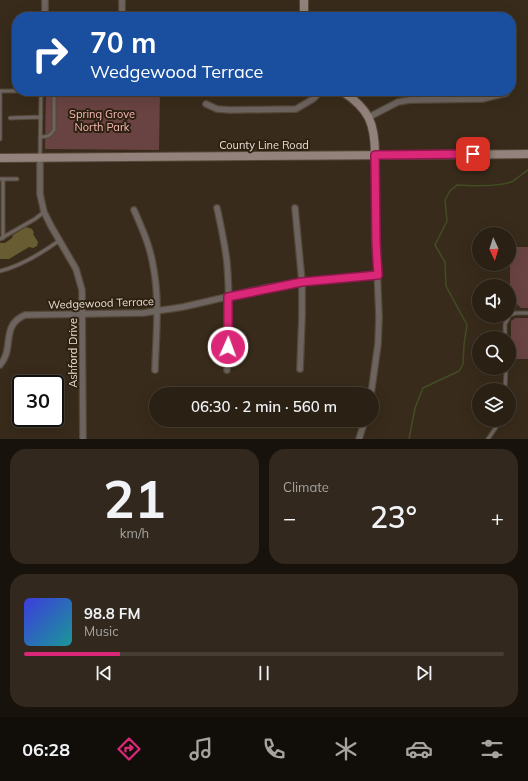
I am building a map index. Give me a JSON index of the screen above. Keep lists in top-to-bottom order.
{
  "streets": {
    "main road": ["County Line Road"],
    "street": ["Wedgewood Terrace", "Ashford Drive"]
  },
  "crossings": [
    ["County Line Road", "Ashford Drive"],
    ["Wedgewood Terrace", "Ashford Drive"]
  ],
  "parks": ["Spring Grove North Park"],
  "north": "bottom",
  "page": {
    "turn": ["70 m", "Wedgewood Terrace"],
    "limit": "30",
    "trip": "06:30 · 2 min · 560 m",
    "tile": [
      ["21", "km/h"],
      "Climate"
    ],
    "heat": ["−", "23°", "+"],
    "song": ["98.8 FM", "Music"],
    "tabs": "06:28"
  }
}
